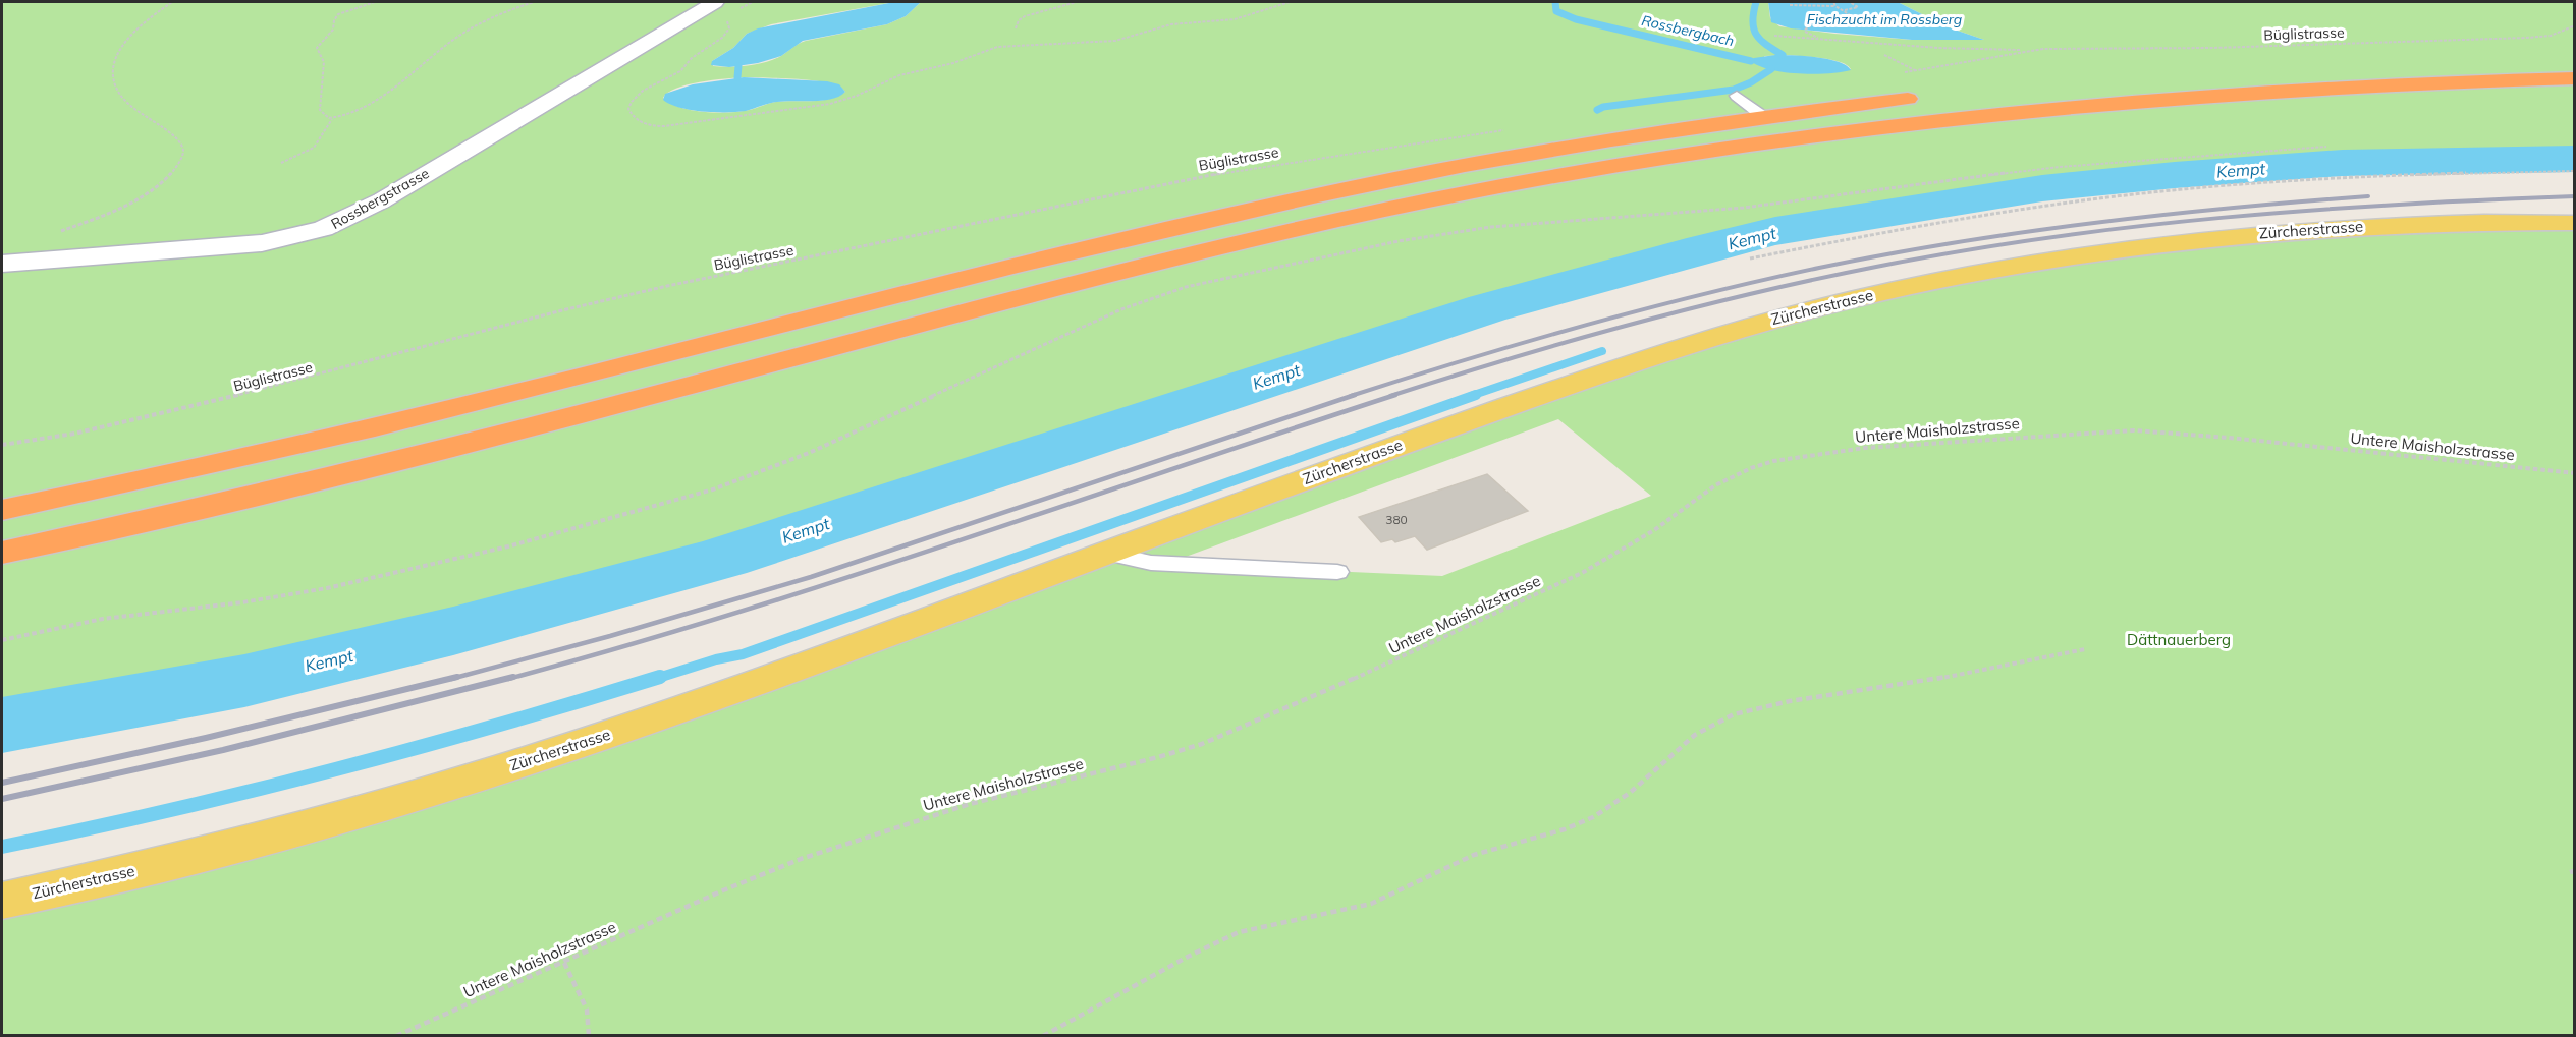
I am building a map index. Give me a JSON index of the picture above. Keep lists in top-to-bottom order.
{
  "streets": {
    "main road": ["Zürcherstrasse"],
    "street": ["Rossbergstrasse"],
    "path": ["Büglistrasse", "Untere Maisholzstrasse"]
  },
  "water": ["Fischzucht im Rossberg", "Rossbergbach", "Kempt"],
  "parks": ["Dättnauerberg"],
  "house_numbers": ["380"]
}
